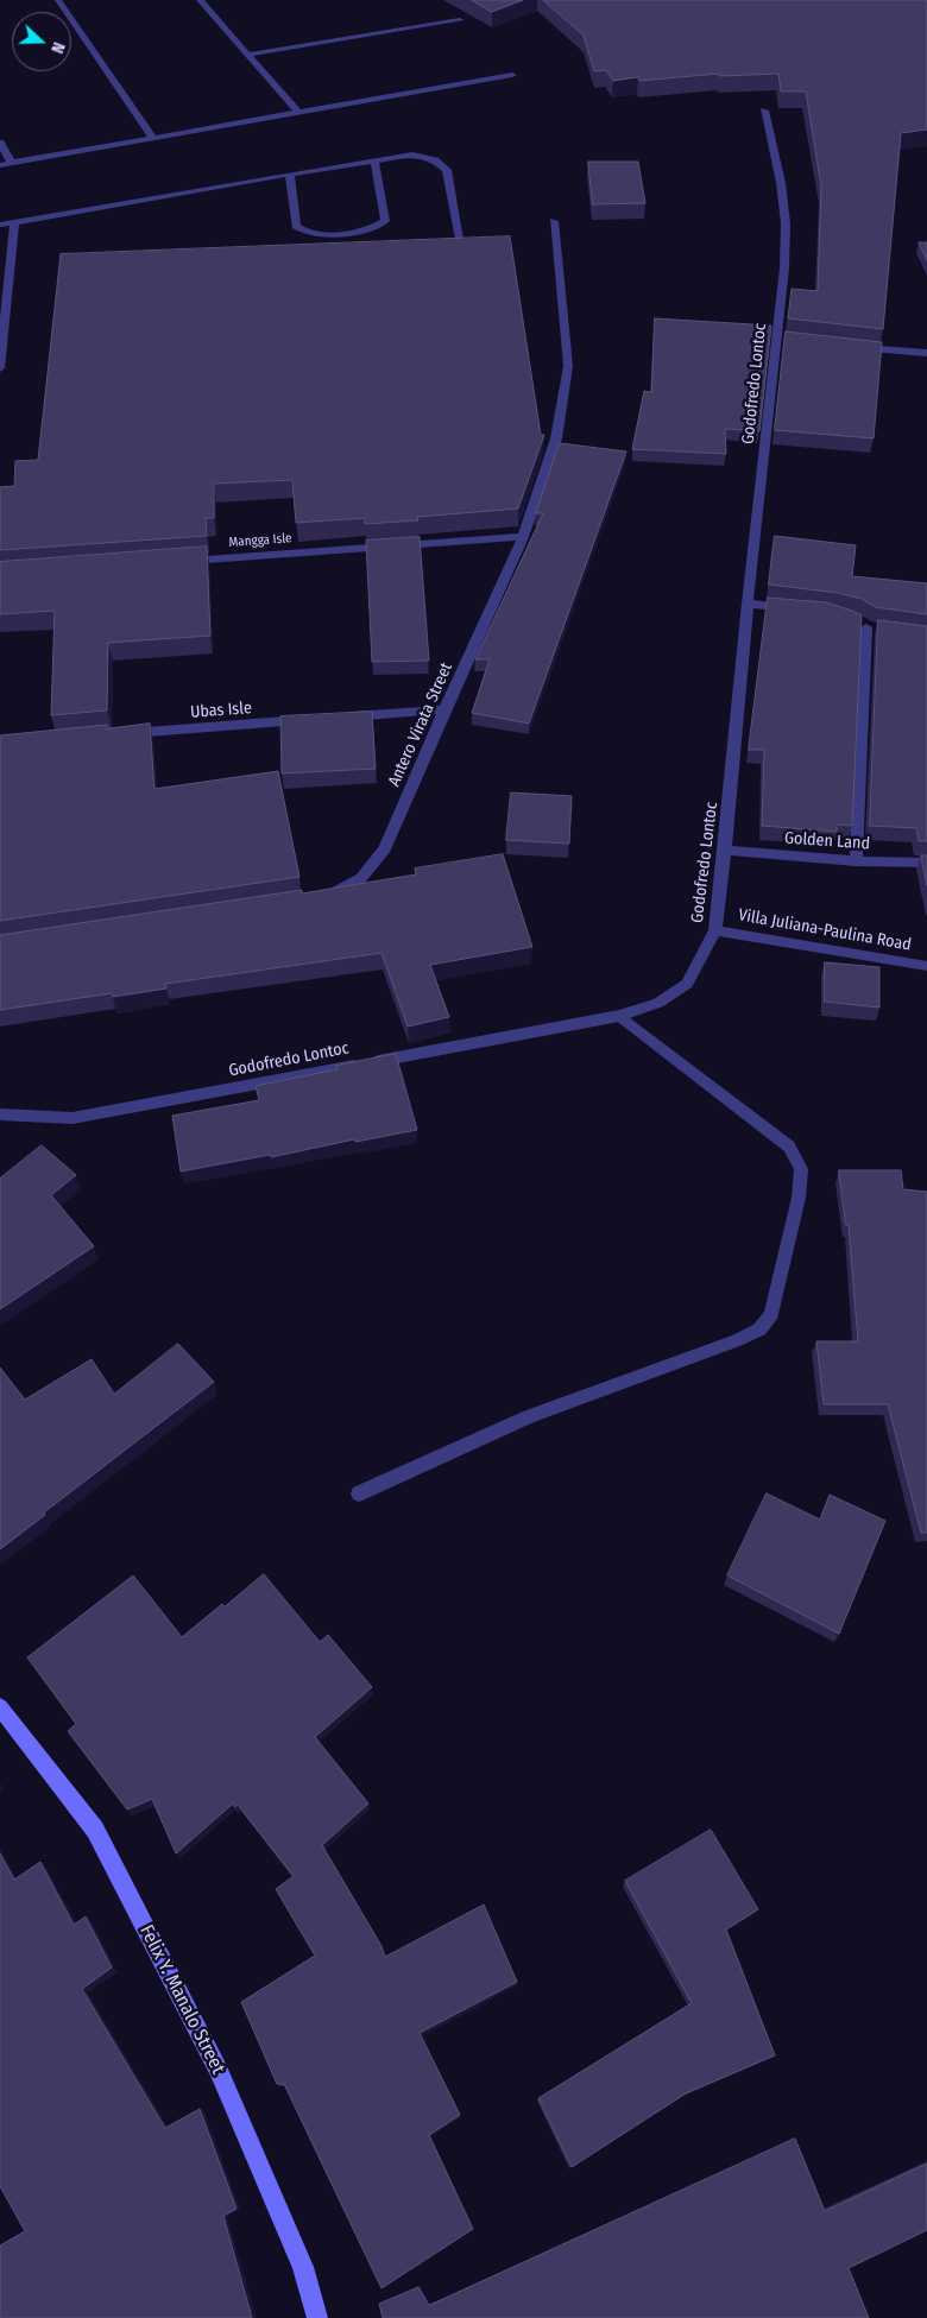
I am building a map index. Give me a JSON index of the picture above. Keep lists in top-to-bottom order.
{
  "streets": {
    "main road": ["Felix Y. Manalo Street"],
    "street": [
      "Godofredo Lontoc",
      "Mangga Isle",
      "Ubas Isle",
      "Antero Virata Street",
      "Golden Land",
      "Villa Juliana-Paulina Road"
    ]
  },
  "crossings": [
    ["Godofredo Lontoc", "Golden Land"],
    ["Godofredo Lontoc", "Villa Juliana-Paulina Road"],
    ["Mangga Isle", "Antero Virata Street"]
  ],
  "north": "right"
}
